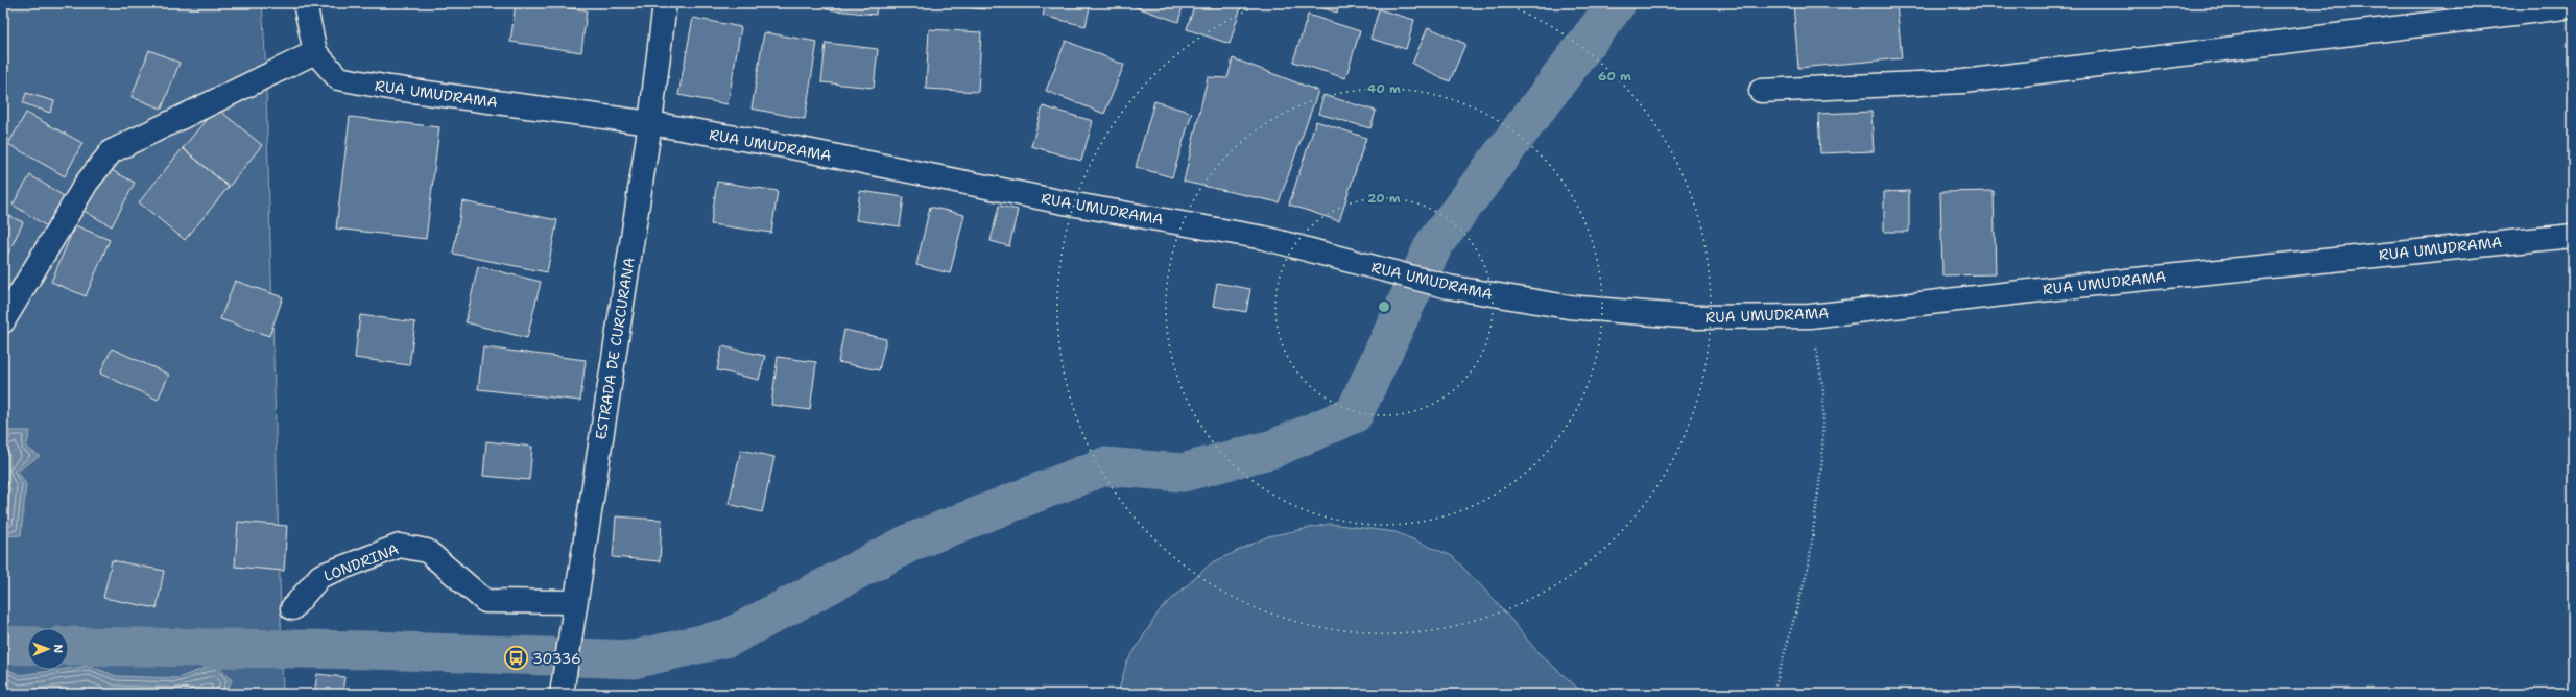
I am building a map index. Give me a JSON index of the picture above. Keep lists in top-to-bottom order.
{
  "streets": {
    "street": ["RUA UMUDRAMA", "ESTRADA DE CURCURANA", "LONDRINA"]
  },
  "crossings": [
    ["RUA UMUDRAMA", "ESTRADA DE CURCURANA"],
    ["ESTRADA DE CURCURANA", "LONDRINA"]
  ],
  "places": {
    "bus stop": ["30336"]
  },
  "north": "right",
  "rings": ["60 m", "40 m", "20 m"]
}
